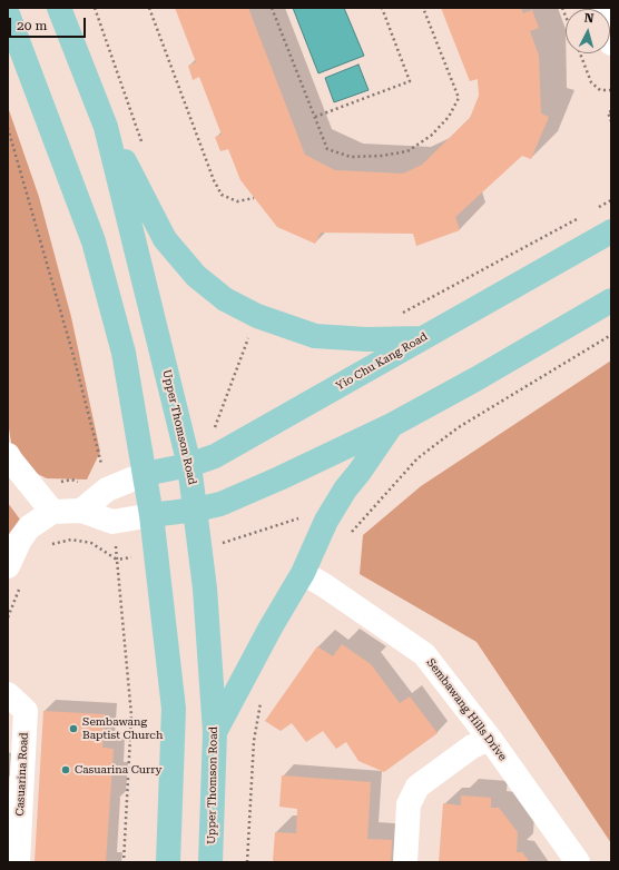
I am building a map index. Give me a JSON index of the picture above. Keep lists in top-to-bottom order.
{
  "streets": {
    "main road": ["Yio Chu Kang Road", "Upper Thomson Road"],
    "street": ["Sembawang Hills Drive", "Casuarina Road"]
  },
  "crossings": [
    ["Yio Chu Kang Road", "Upper Thomson Road"]
  ],
  "places": ["Sembawang Baptist Church", "Casuarina Curry"],
  "scale_bar": "20 m",
  "north": "top"
}
